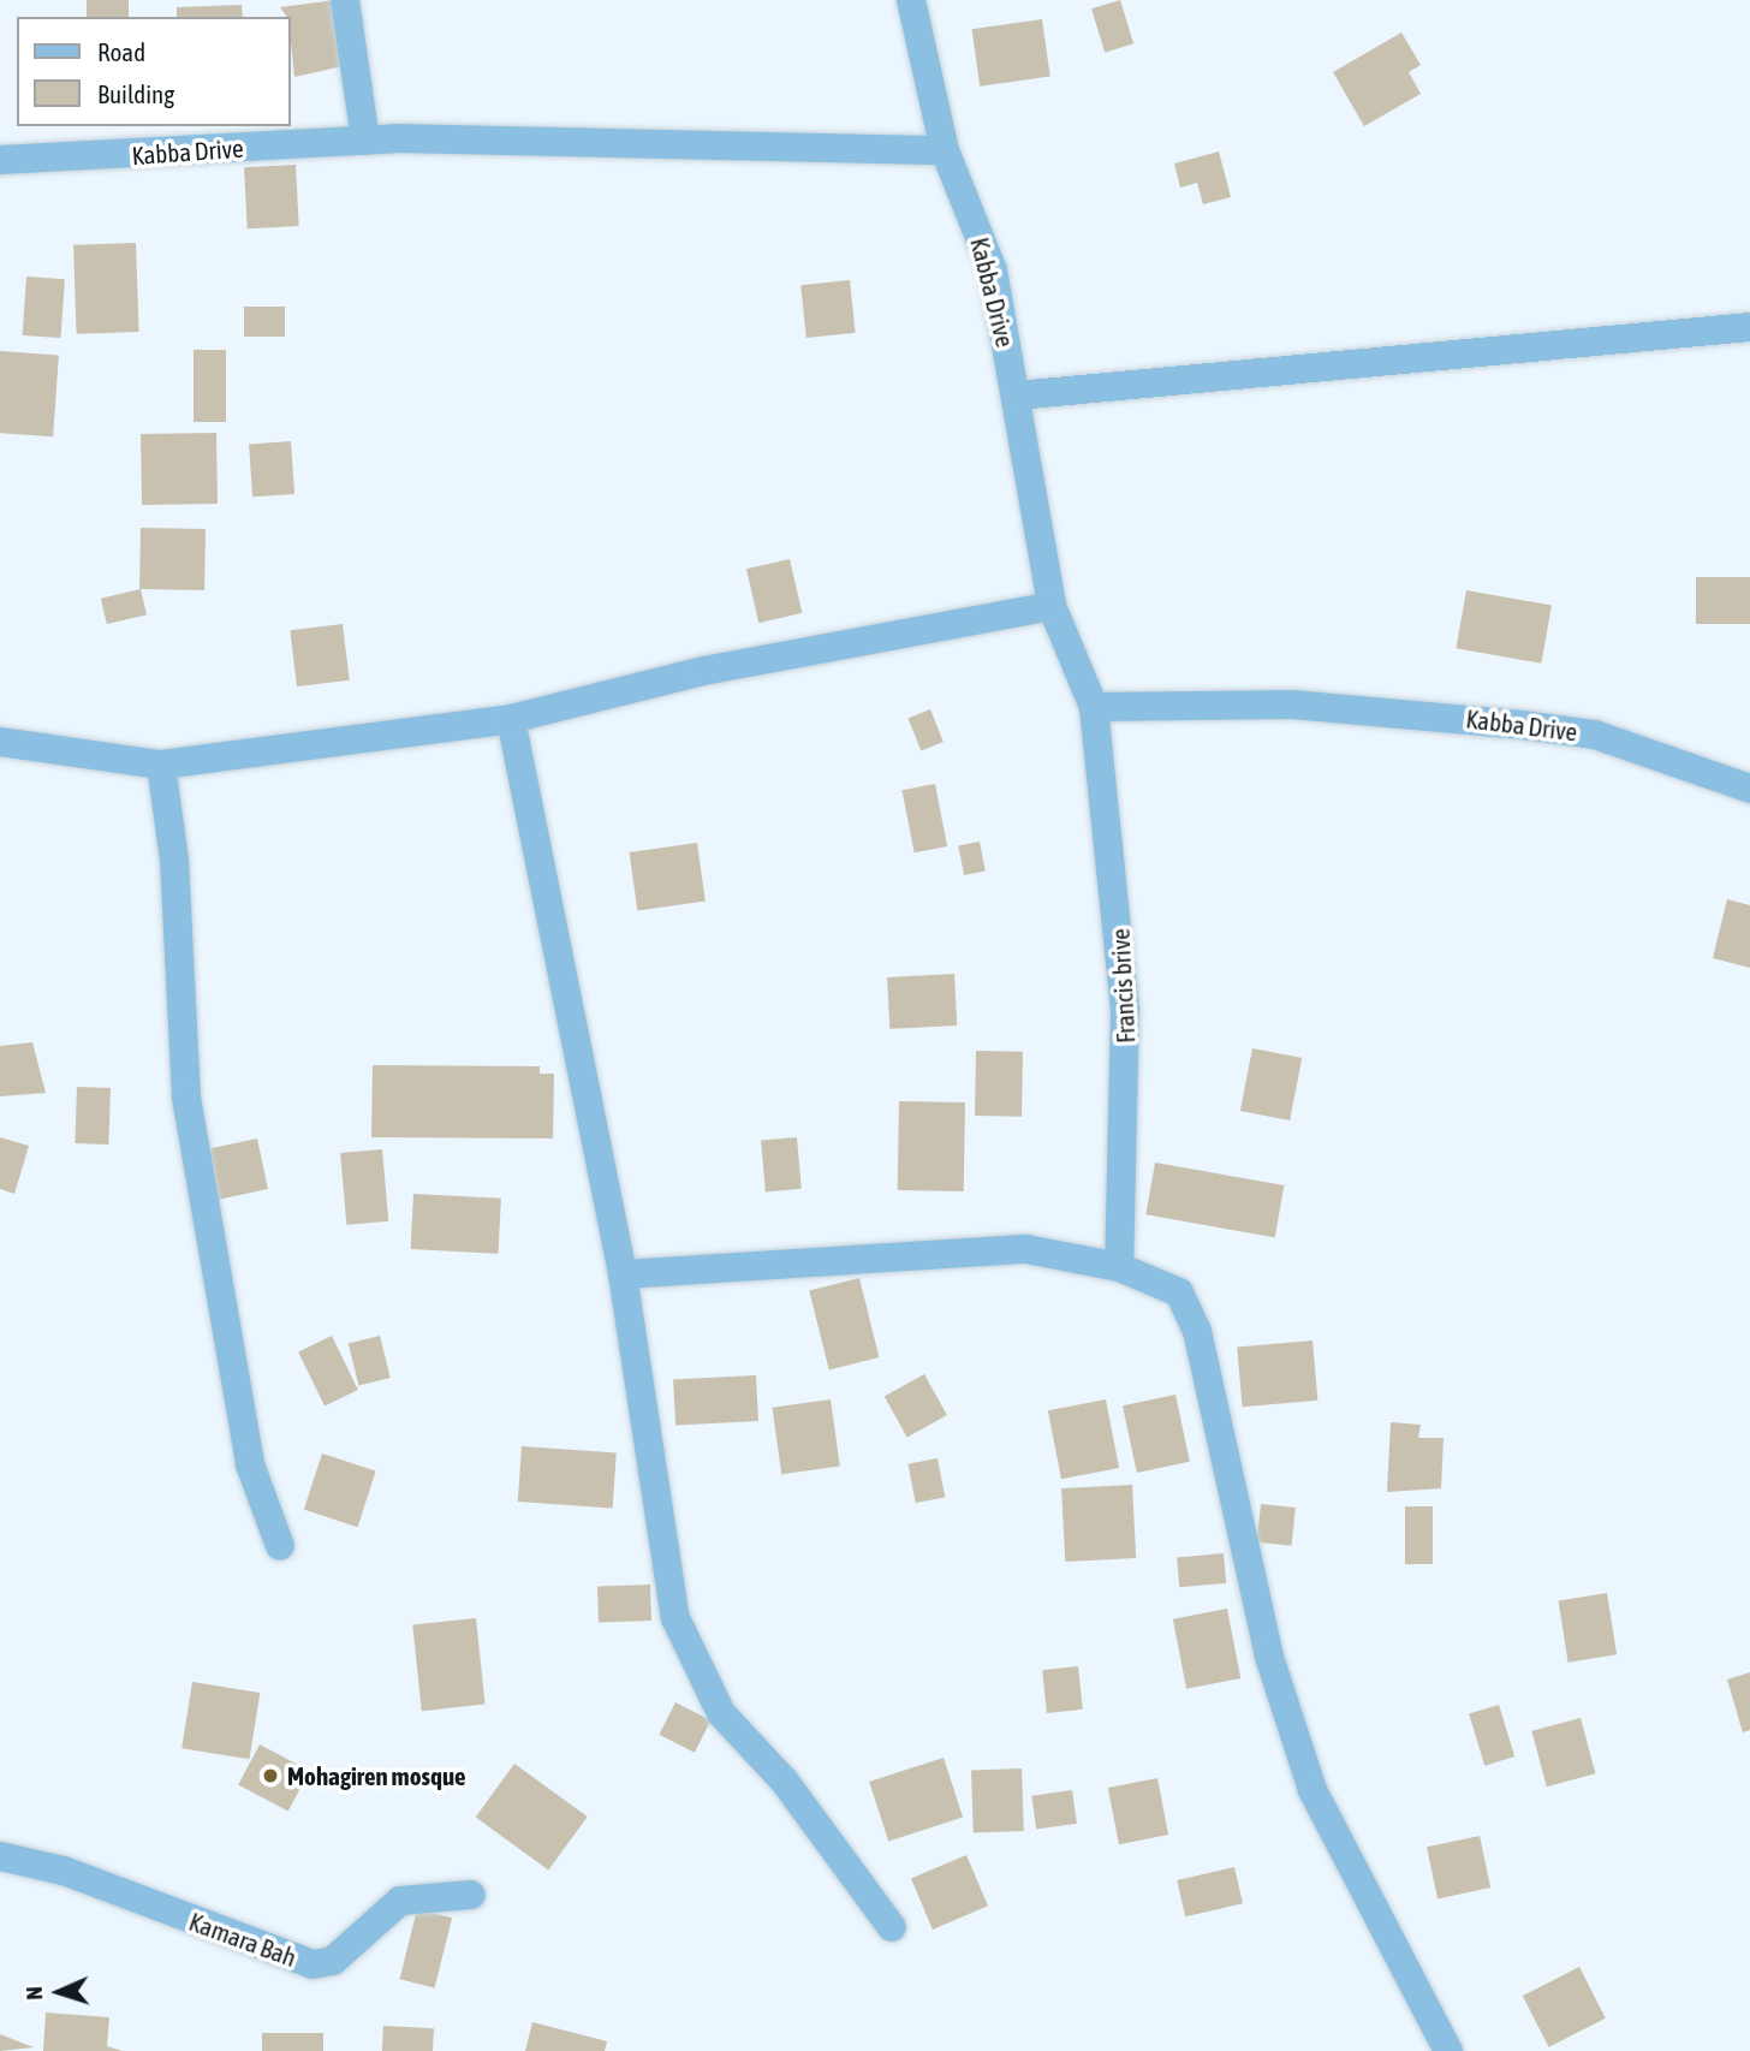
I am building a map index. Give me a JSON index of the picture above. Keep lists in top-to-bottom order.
{
  "streets": {
    "street": ["Kabba Drive", "Francis brive", "Kamara Bah"]
  },
  "crossings": [
    ["Kabba Drive", "Francis brive"]
  ],
  "places": ["Mohagiren mosque"],
  "legend": ["Road", "Building"],
  "north": "left"
}
